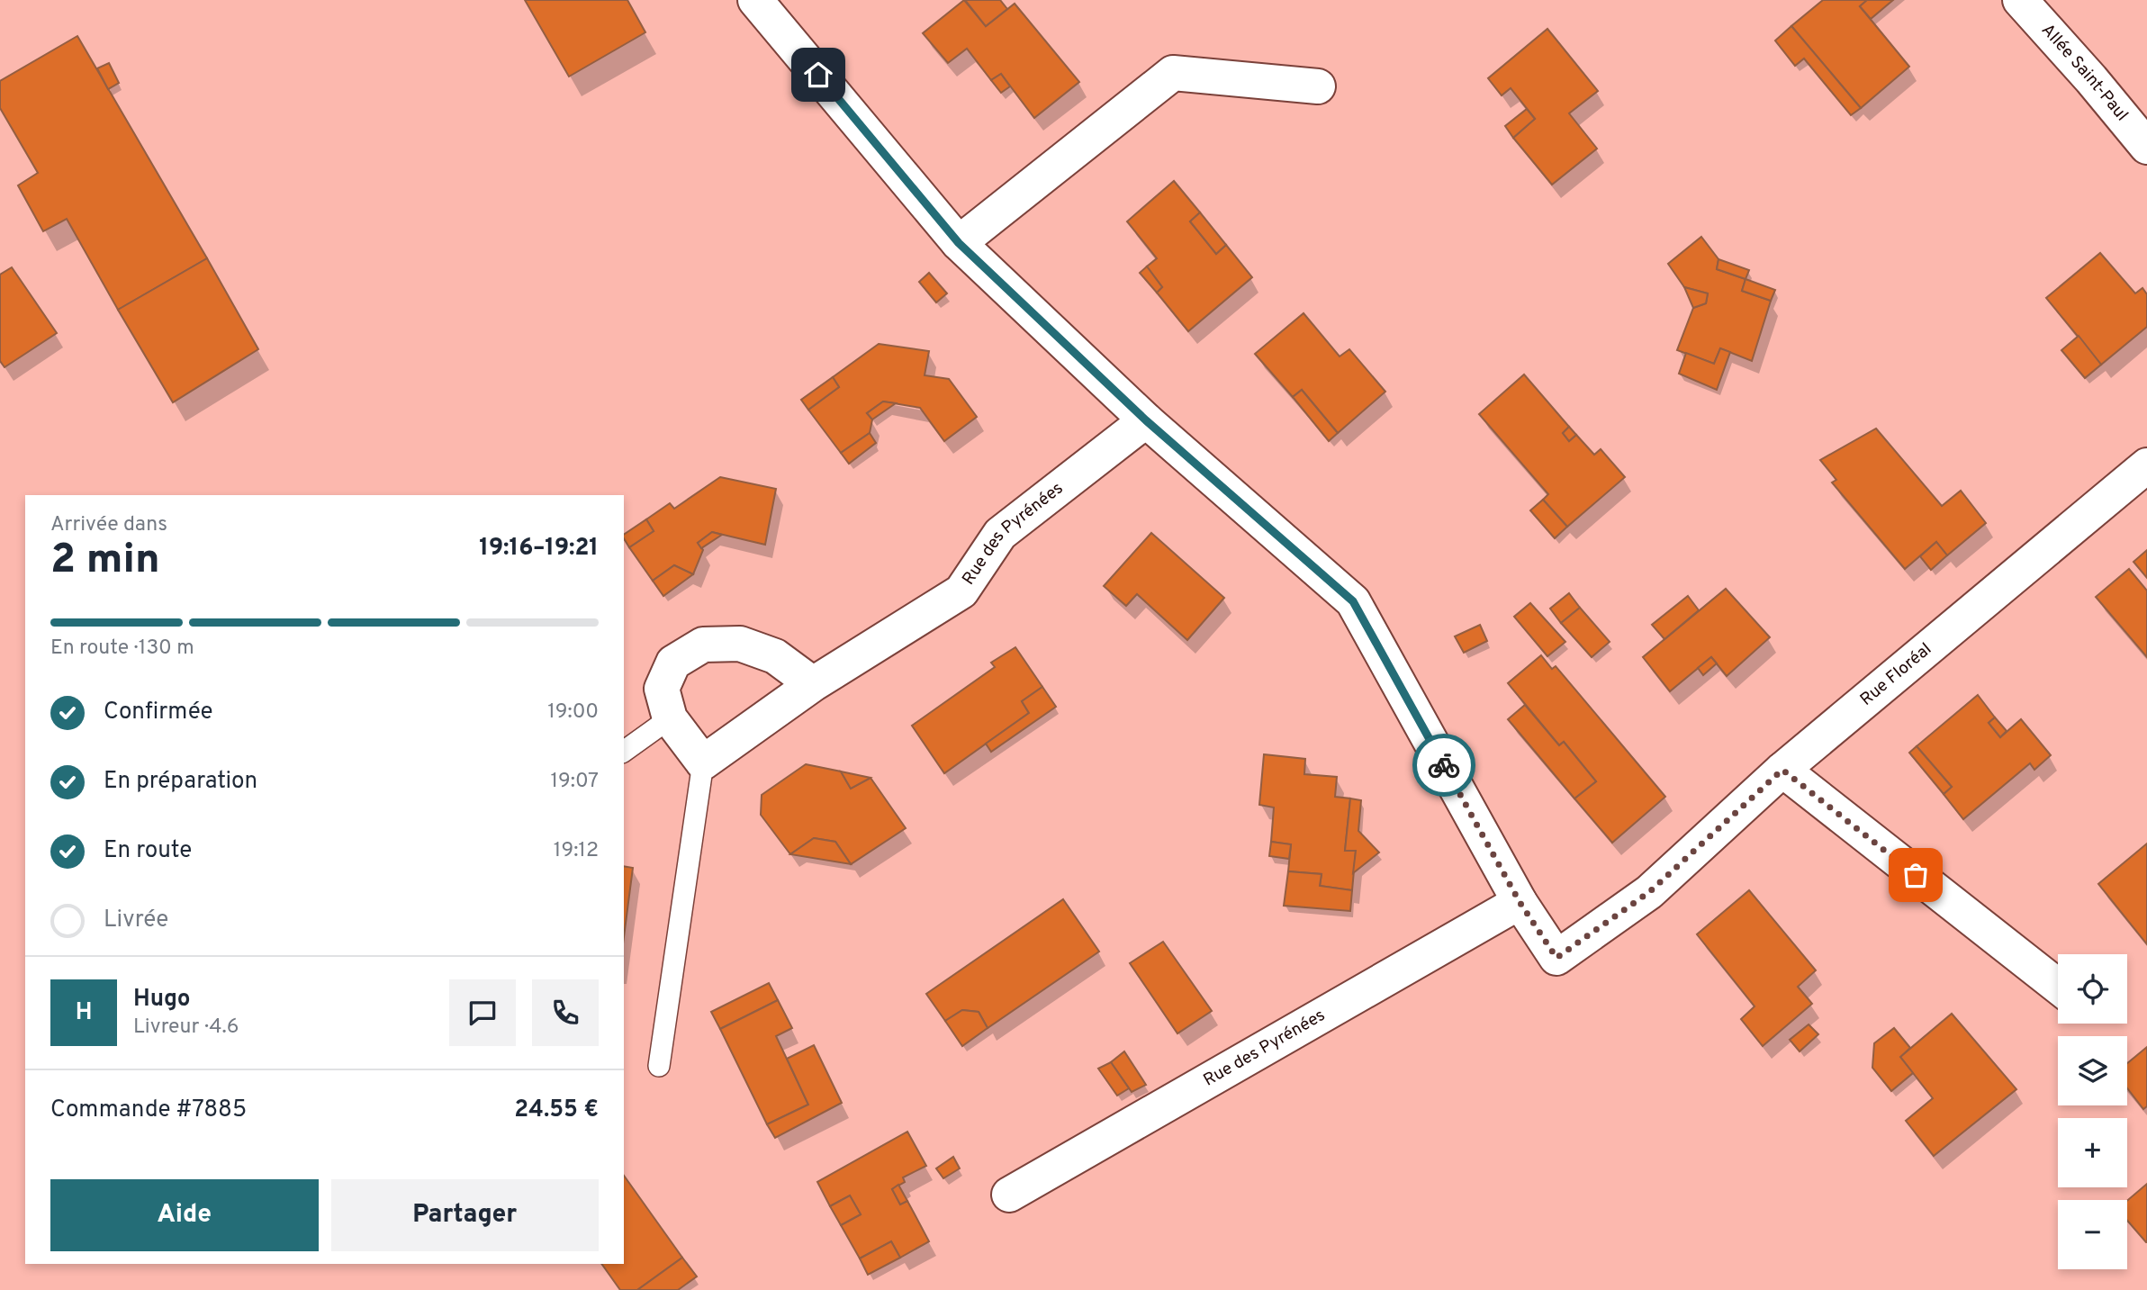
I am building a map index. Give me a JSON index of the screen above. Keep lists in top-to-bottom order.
{
  "streets": {
    "street": ["Allée Saint-Paul", "Rue des Pyrénées", "Rue Floréal"]
  },
  "crossings": [
    ["Rue des Pyrénées", "Rue Floréal"]
  ],
  "page": {
    "heading": ["2 min", "Arrivée dans", "19:16–19:21"],
    "panel": [
      "Hugo",
      "Livreur · 4.6",
      "Commande #7885",
      "24.55 €"
    ],
    "bar": "En route · 130 m",
    "list": [
      ["Confirmée", "19:00"],
      ["En préparation", "19:07"],
      ["En route", "19:12"],
      "Livrée"
    ],
    "map_buttons": ["+", "−"],
    "round": "H",
    "buttons": ["Aide", "Partager"]
  }
}
